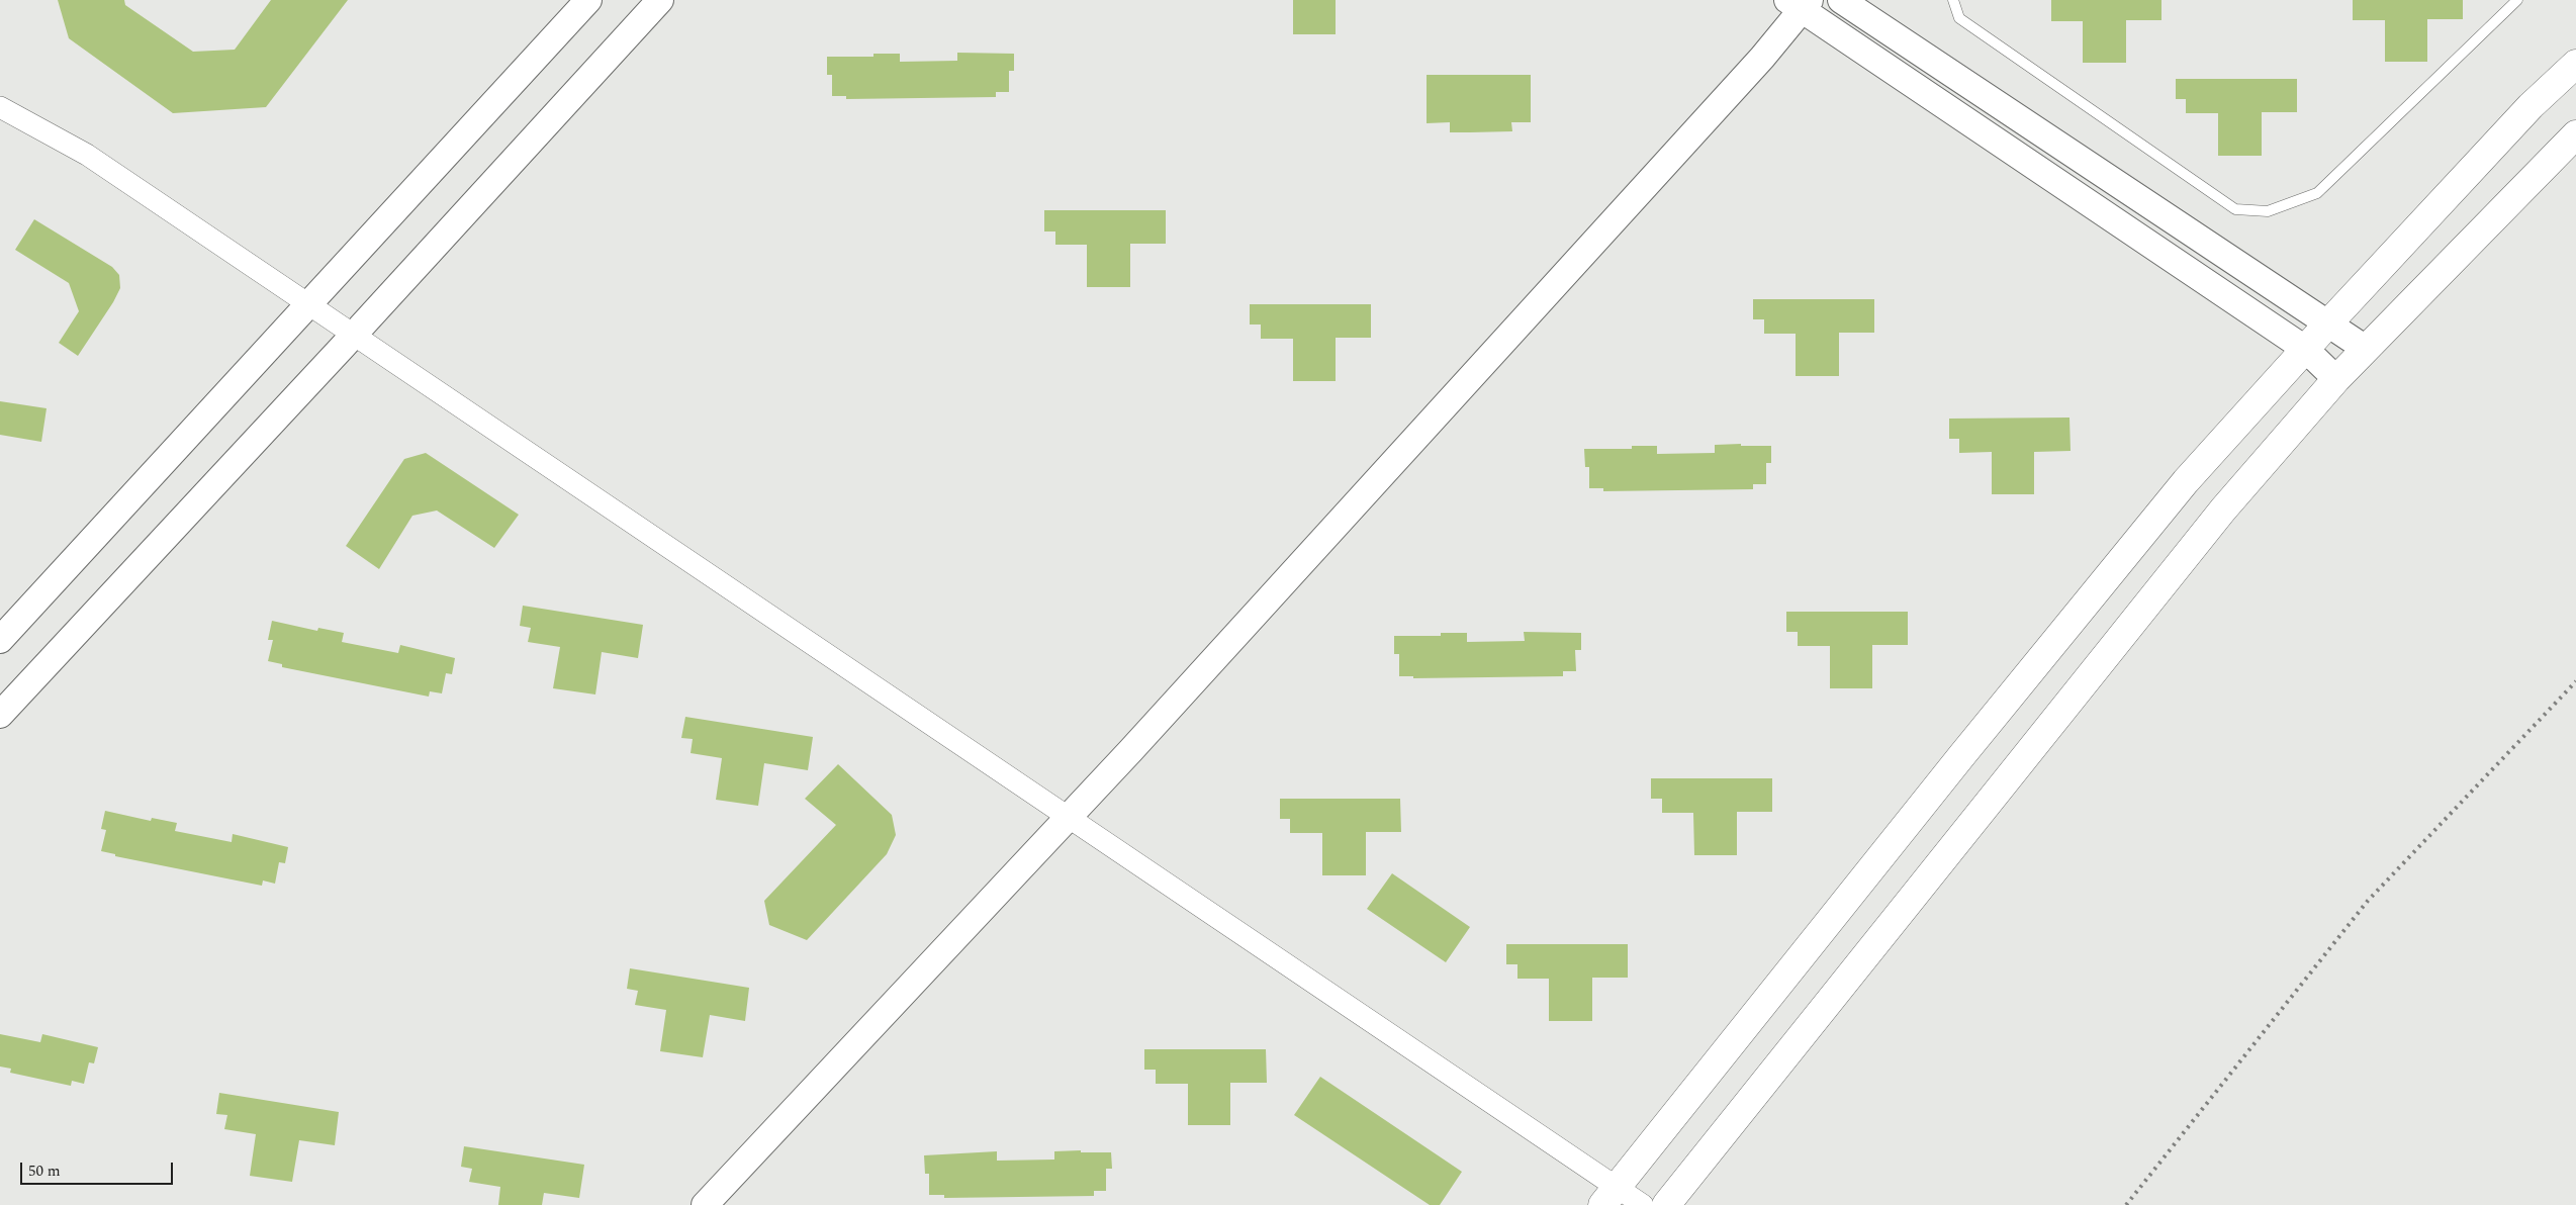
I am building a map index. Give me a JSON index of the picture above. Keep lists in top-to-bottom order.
{
  "scale_bar": "50 m"
}
